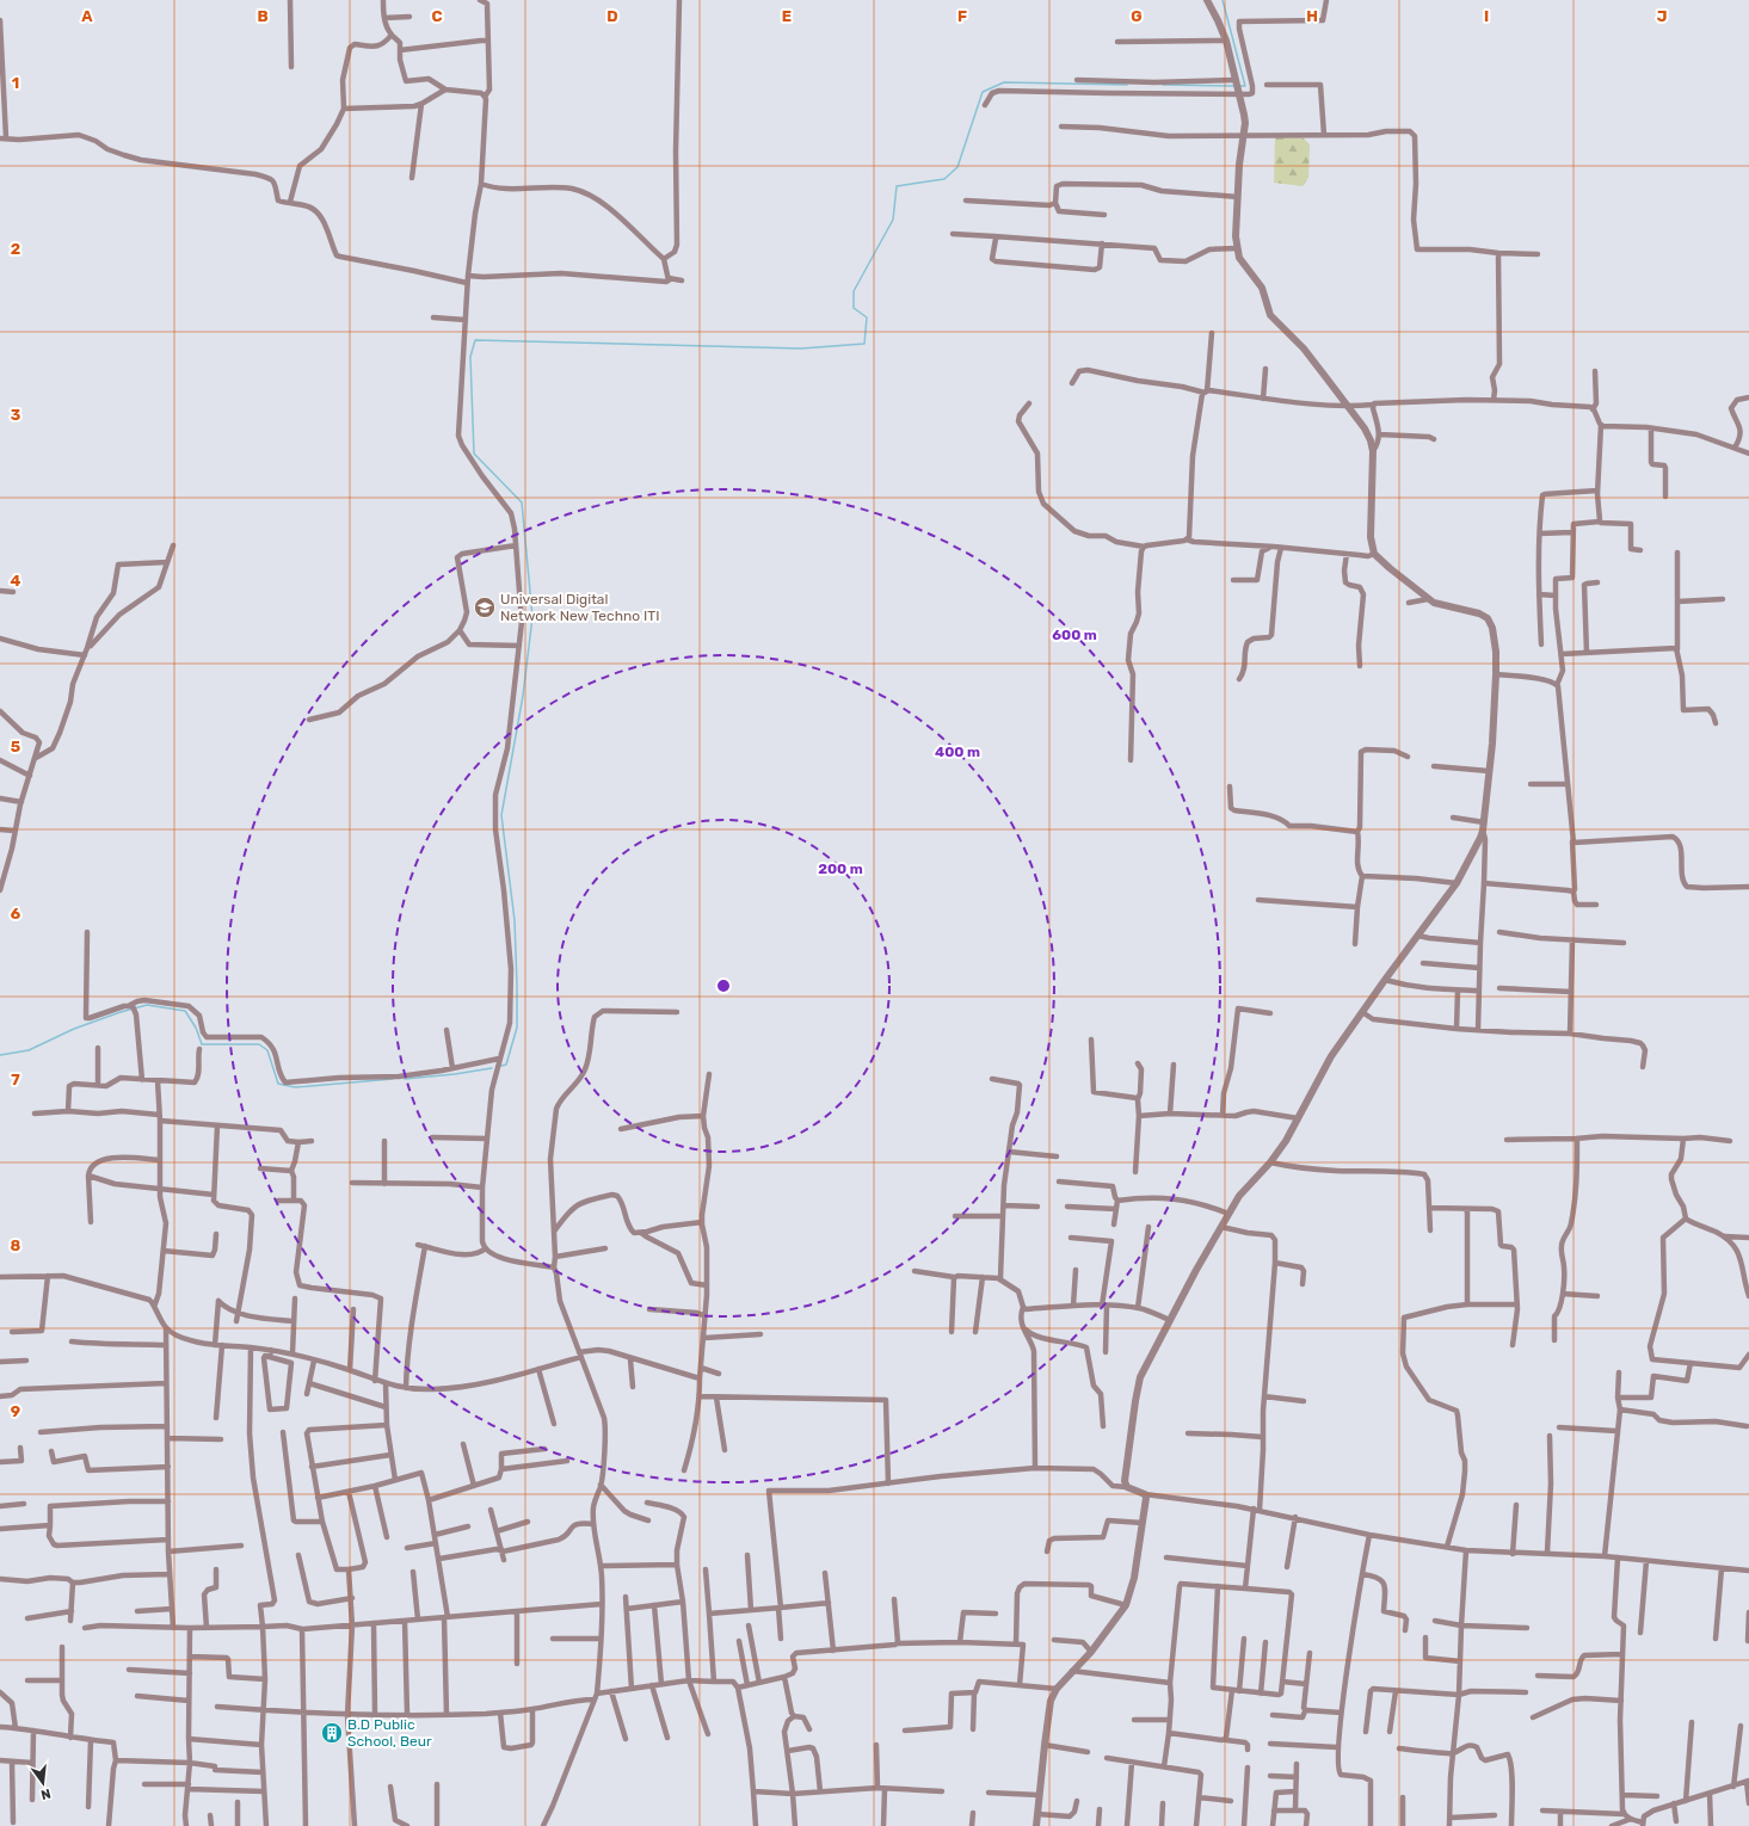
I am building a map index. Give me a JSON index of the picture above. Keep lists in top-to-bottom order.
{
  "places": {
    "school or university": ["Universal Digital Network New Techno ITI"],
    "building": ["B.D Public School, Beur"]
  },
  "north": "bottom",
  "grid": {
    "columns": [
      "A",
      "B",
      "C",
      "D",
      "E",
      "F",
      "G",
      "H",
      "I",
      "J"
    ],
    "rows": [
      "1",
      "2",
      "3",
      "4",
      "5",
      "6",
      "7",
      "8",
      "9"
    ]
  },
  "rings": ["600 m", "400 m", "200 m"]
}
